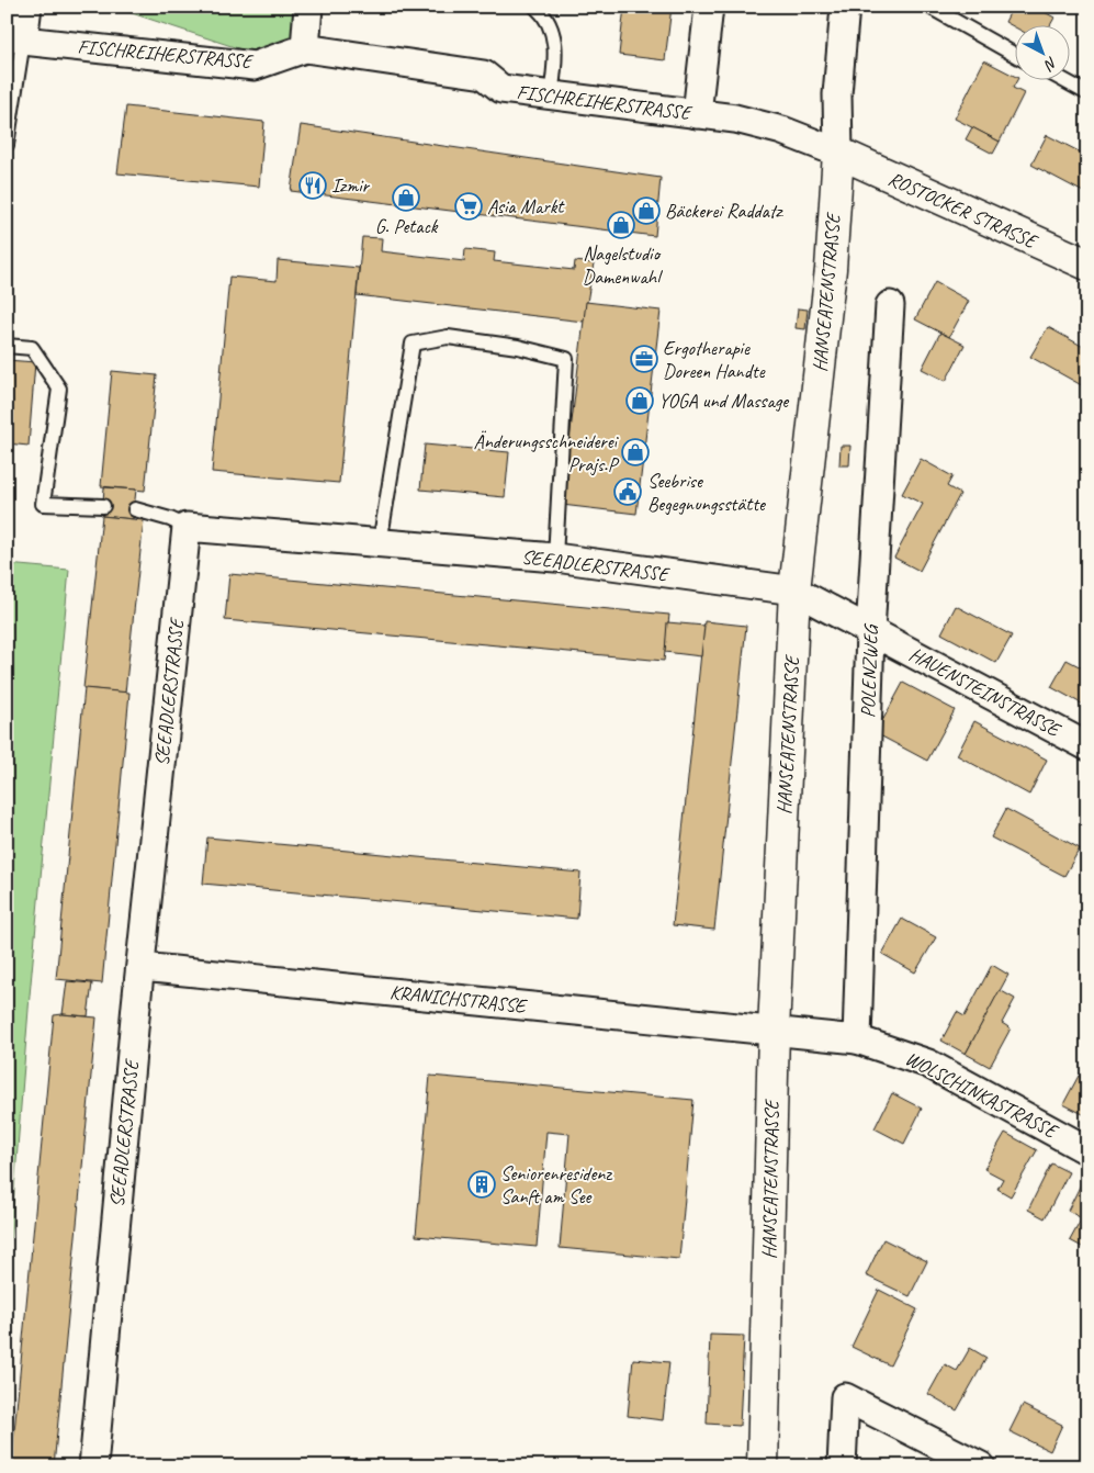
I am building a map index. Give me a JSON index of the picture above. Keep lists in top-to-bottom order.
{
  "streets": {
    "street": [
      "FISCHREIHERSTRASSE",
      "ROSTOCKER STRASSE",
      "HANSEATENSTRASSE",
      "SEEADLERSTRASSE",
      "POLENZWEG",
      "HAUENSTEINSTRASSE",
      "KRANICHSTRASSE",
      "WOLSCHINKASTRASSE"
    ]
  },
  "crossings": [
    ["FISCHREIHERSTRASSE", "ROSTOCKER STRASSE"],
    ["FISCHREIHERSTRASSE", "HANSEATENSTRASSE"],
    ["ROSTOCKER STRASSE", "HANSEATENSTRASSE"],
    ["HANSEATENSTRASSE", "SEEADLERSTRASSE"],
    ["HANSEATENSTRASSE", "HAUENSTEINSTRASSE"],
    ["HANSEATENSTRASSE", "KRANICHSTRASSE"],
    ["HANSEATENSTRASSE", "WOLSCHINKASTRASSE"],
    ["SEEADLERSTRASSE", "HAUENSTEINSTRASSE"],
    ["SEEADLERSTRASSE", "KRANICHSTRASSE"],
    ["POLENZWEG", "HAUENSTEINSTRASSE"],
    ["POLENZWEG", "WOLSCHINKASTRASSE"],
    ["KRANICHSTRASSE", "WOLSCHINKASTRASSE"]
  ],
  "places": {
    "restaurant": ["Izmir"],
    "shop": [
      "G. Petack",
      "Bäckerei Raddatz",
      "Nagelstudio Damenwahl",
      "YOGA und Massage",
      "Änderungsschneiderei Prajs.P"
    ],
    "supermarket": ["Asia Markt"],
    "office": ["Ergotherapie Doreen Handte"],
    "public building": ["Seebrise Begegnungsstätte"],
    "building": ["Seniorenresidenz Sanft am See"]
  },
  "north": "bottom right"
}
